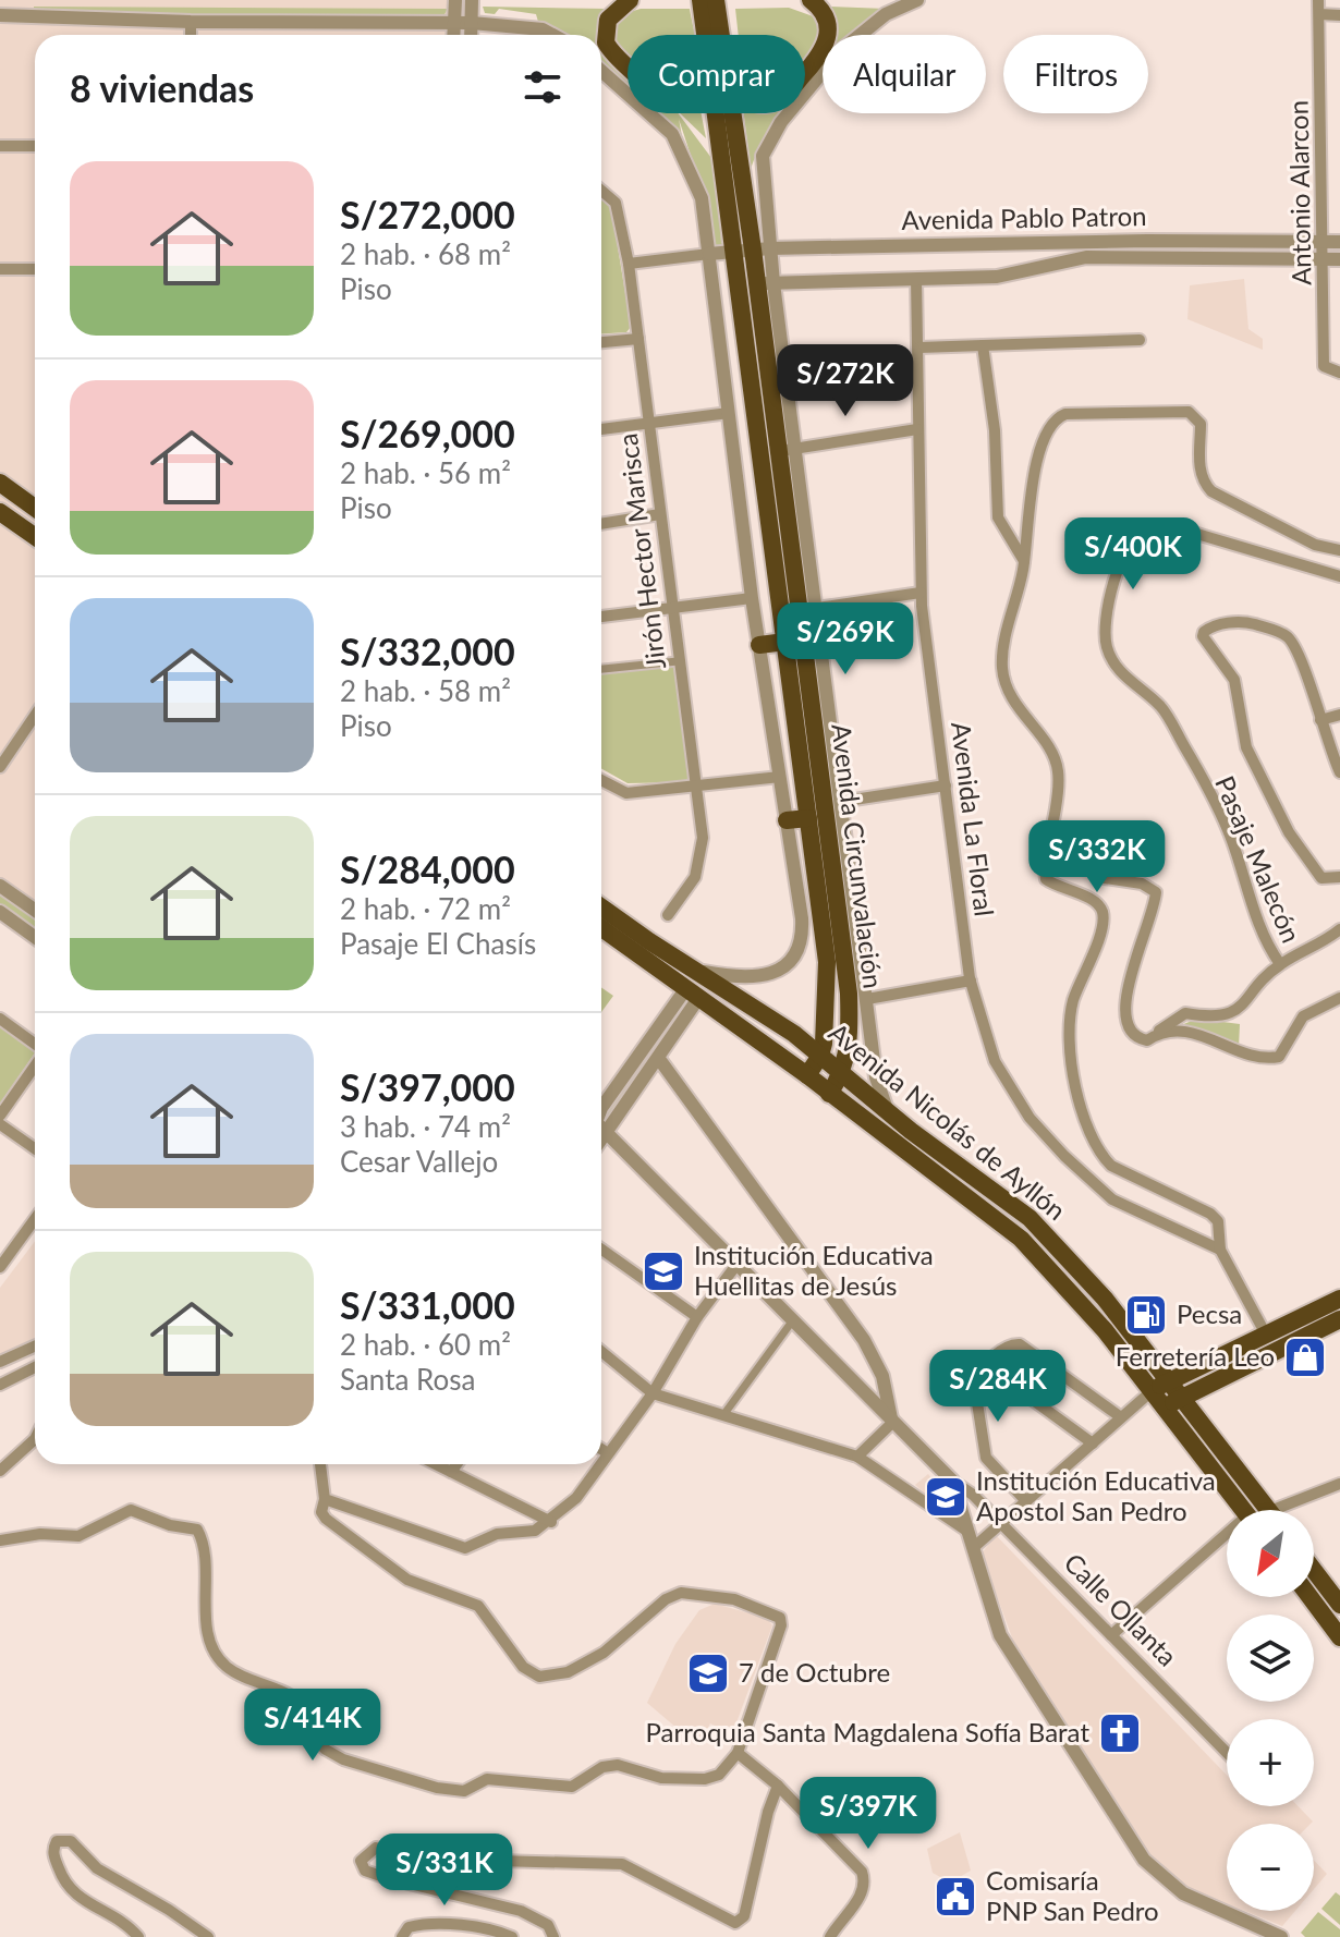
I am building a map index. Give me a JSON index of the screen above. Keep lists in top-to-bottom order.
{
  "streets": {
    "main road": ["Avenida Circunvalación", "Avenida Nicolás de Ayllón"],
    "street": [
      "Antonio Alarcon",
      "Avenida Pablo Patron",
      "Jirón Hector Marisca",
      "Avenida La Floral",
      "Pasaje Malecón",
      "Calle Ollanta"
    ]
  },
  "crossings": [
    ["Antonio Alarcon", "Avenida Pablo Patron"],
    ["Avenida Pablo Patron", "Avenida La Floral"],
    ["Avenida Pablo Patron", "Avenida Circunvalación"],
    ["Avenida Circunvalación", "Avenida Nicolás de Ayllón"]
  ],
  "places": {
    "school or university": ["Institución Educativa Huellitas de Jesús", "Institución Educativa Apostol San Pedro", "7 de Octubre"],
    "fuel station": ["Pecsa"],
    "shop": ["Ferretería Leo"],
    "church": ["Parroquia Santa Magdalena Sofía Barat"],
    "public building": ["Comisaría PNP San Pedro"]
  },
  "north": "bottom left",
  "page": {
    "chip": ["Comprar", "Alquilar", "Filtros"],
    "heading": "8 viviendas",
    "list": [
      {
        "name": "S/272,000",
        "note": "2 hab. · 68 m² · Piso"
      },
      {
        "name": "S/269,000",
        "note": "2 hab. · 56 m² · Piso"
      },
      {
        "name": "S/332,000",
        "note": "2 hab. · 58 m² · Piso"
      },
      {
        "name": "S/284,000",
        "note": "2 hab. · 72 m² · Pasaje El Chasís"
      },
      {
        "name": "S/397,000",
        "note": "3 hab. · 74 m² · Cesar Vallejo"
      },
      {
        "name": "S/331,000",
        "note": "2 hab. · 60 m² · Santa Rosa"
      }
    ],
    "price": [
      "S/272K",
      "S/400K",
      "S/269K",
      "S/332K",
      "S/284K",
      "S/414K",
      "S/397K",
      "S/331K"
    ],
    "map_buttons": ["+", "−"]
  }
}
